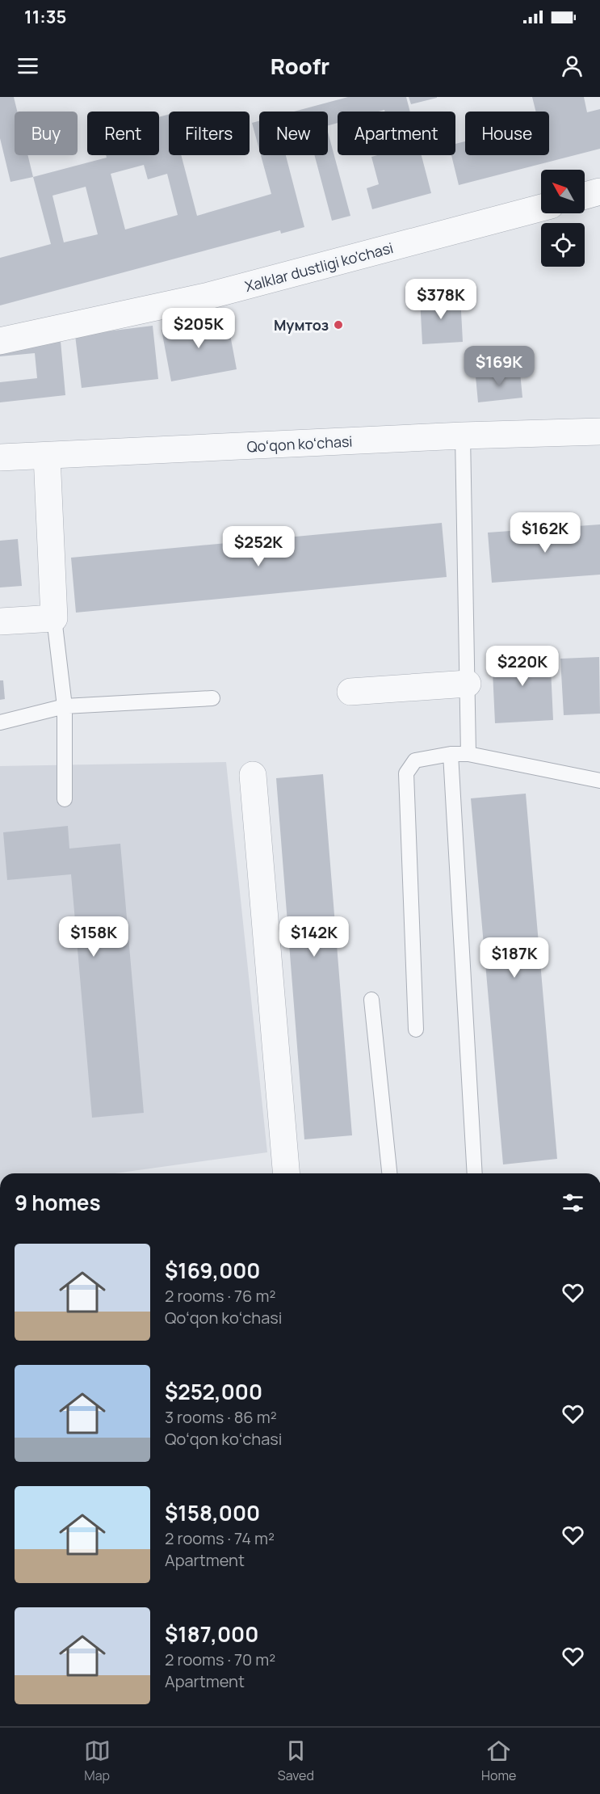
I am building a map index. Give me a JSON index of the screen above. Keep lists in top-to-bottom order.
{
  "streets": {
    "street": ["Xalklar dustligi ko'chasi", "Qoʻqon koʻchasi"]
  },
  "places": ["Mумтоз"],
  "north": "top left",
  "page": {
    "status": "11:35",
    "header": "Roofr",
    "chip": [
      "Buy",
      "Rent",
      "Filters",
      "New",
      "Apartment",
      "House"
    ],
    "price": [
      "$378K",
      "$205K",
      "$169K",
      "$162K",
      "$252K",
      "$220K",
      "$158K",
      "$142K",
      "$187K"
    ],
    "heading": "9 homes",
    "list": [
      {
        "name": "$169,000",
        "note": "2 rooms · 76 m² · Qoʻqon koʻchasi"
      },
      {
        "name": "$252,000",
        "note": "3 rooms · 86 m² · Qoʻqon koʻchasi"
      },
      {
        "name": "$158,000",
        "note": "2 rooms · 74 m² · Apartment"
      },
      {
        "name": "$187,000",
        "note": "2 rooms · 70 m² · Apartment"
      }
    ],
    "tabs": ["Map", "Saved", "Home"]
  }
}
